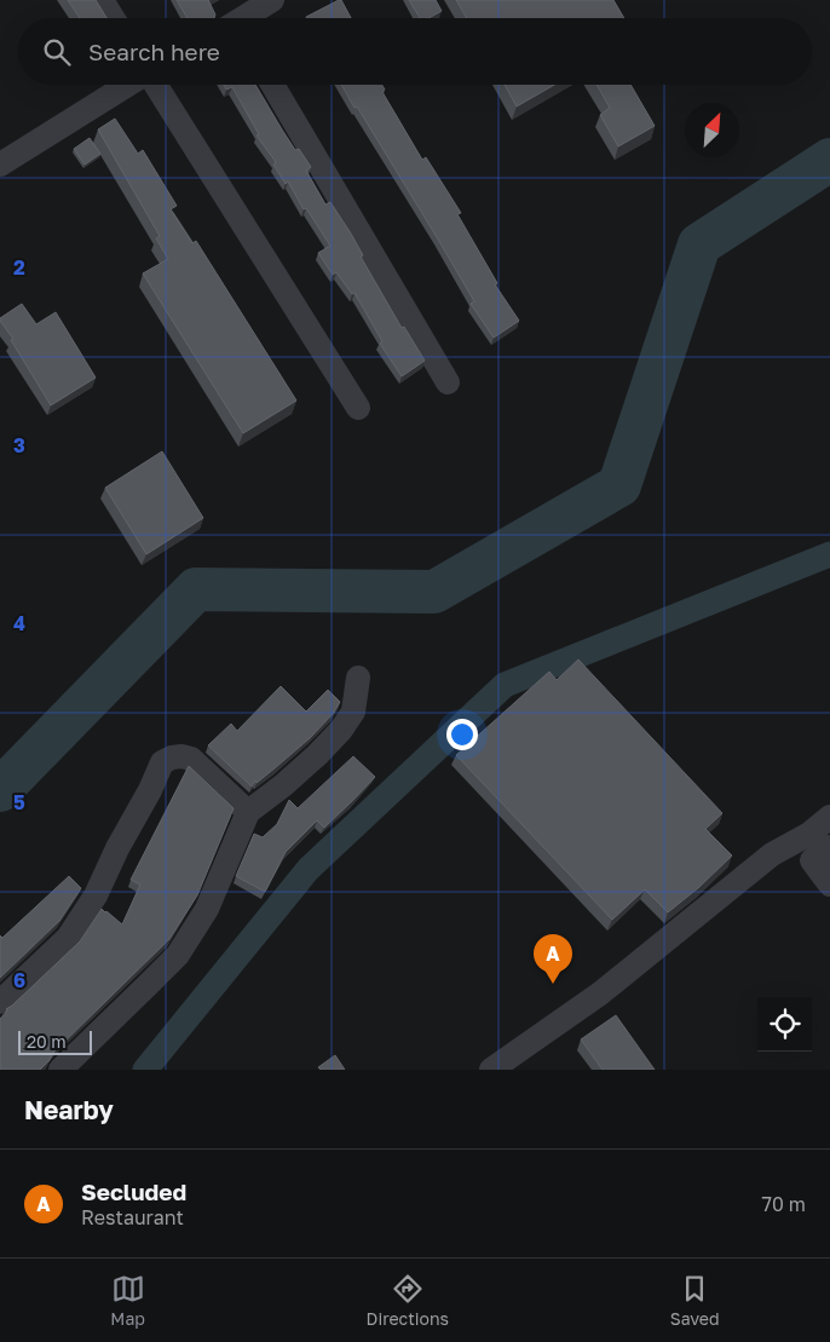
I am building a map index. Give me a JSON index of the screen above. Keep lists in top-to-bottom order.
{
  "scale_bar": "20 m",
  "north": "top right",
  "page": {
    "search": "Search here",
    "pins": "A",
    "scale": "20 m",
    "heading": "Nearby",
    "list": [
      {
        "mark": "A",
        "name": "Secluded",
        "note": "Restaurant",
        "value": "70 m"
      }
    ],
    "nav": ["Map", "Directions", "Saved"]
  },
  "grid": {
    "rows": [
      "2",
      "3",
      "4",
      "5",
      "6"
    ]
  }
}
